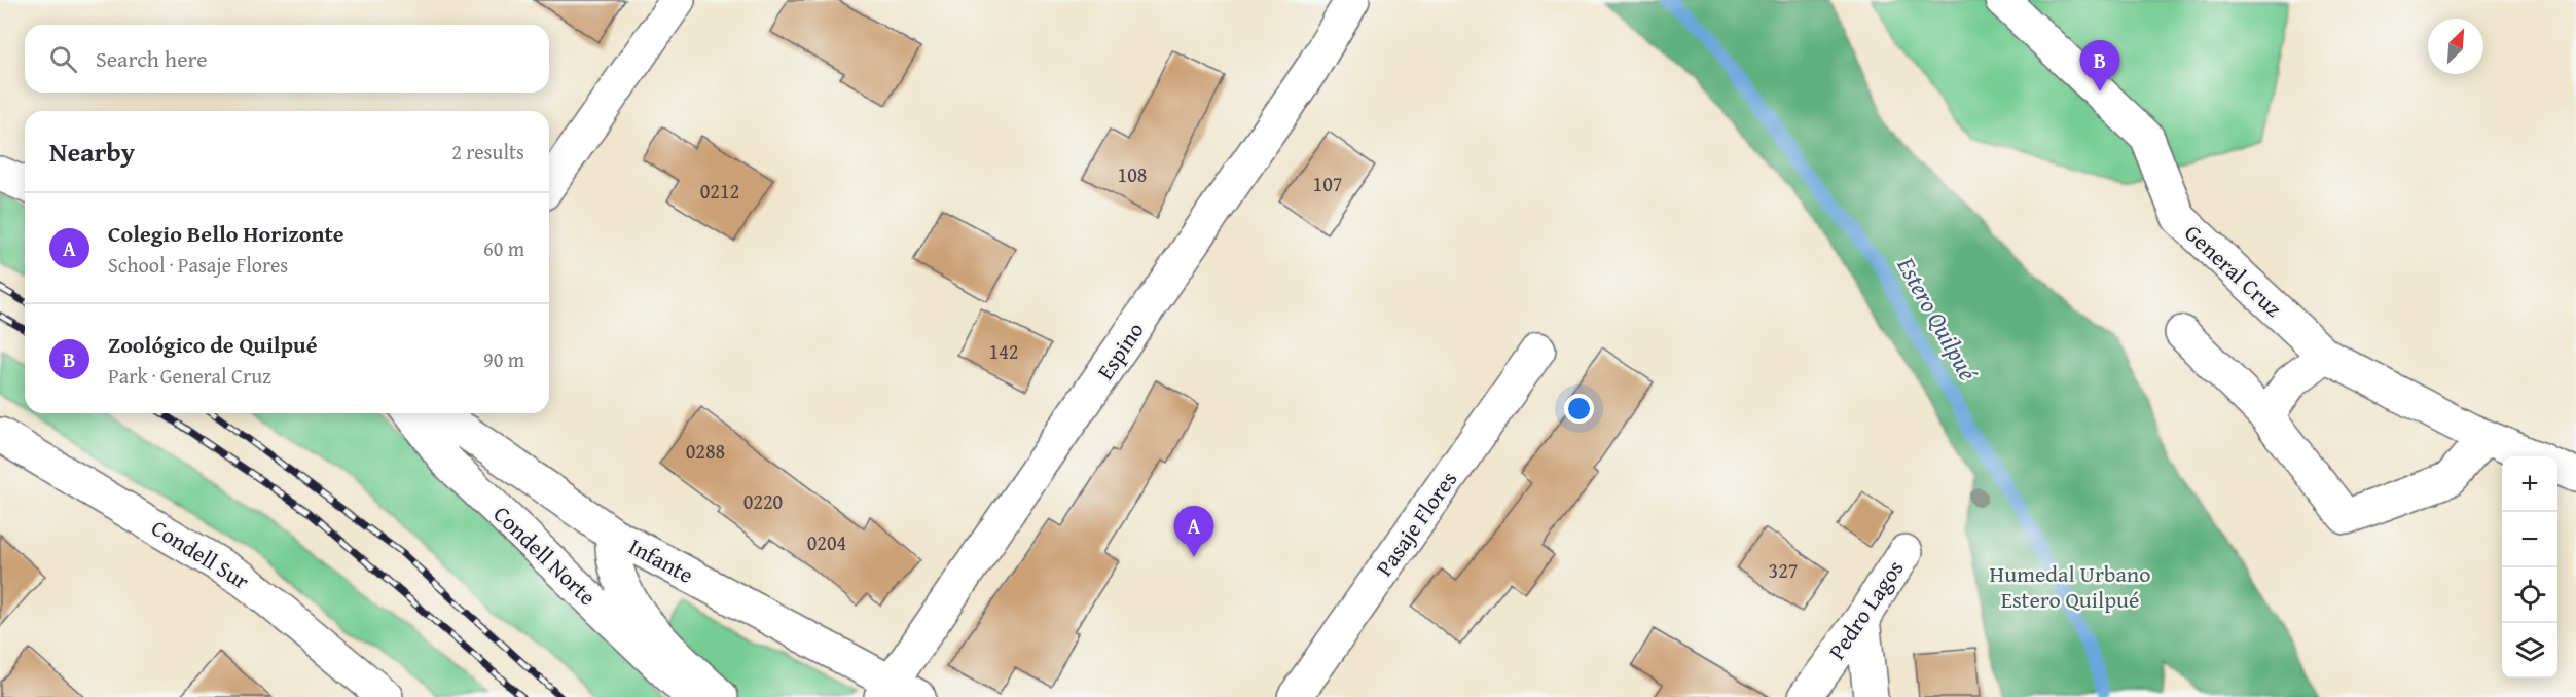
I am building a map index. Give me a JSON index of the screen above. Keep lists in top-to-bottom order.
{
  "streets": {
    "street": [
      "General Cruz",
      "Espino",
      "Pasaje Flores",
      "Condell Sur",
      "Condell Norte",
      "Infante",
      "Pedro Lagos"
    ]
  },
  "crossings": [
    ["Espino", "Infante"],
    ["Condell Norte", "Infante"]
  ],
  "water": ["Estero Quilpué"],
  "parks": ["Humedal Urbano Estero Quilpué"],
  "house_numbers": [
    "108",
    "107",
    "0212",
    "142",
    "0288",
    "0220",
    "0204",
    "327"
  ],
  "north": "top right",
  "page": {
    "search": "Search here",
    "pins": ["B", "A"],
    "heading": ["Nearby", "2 results"],
    "list": [
      {
        "mark": "A",
        "name": "Colegio Bello Horizonte",
        "note": "School · Pasaje Flores",
        "value": "60 m"
      },
      {
        "mark": "B",
        "name": "Zoológico de Quilpué",
        "note": "Park · General Cruz",
        "value": "90 m"
      }
    ],
    "map_buttons": ["+", "−"]
  }
}
